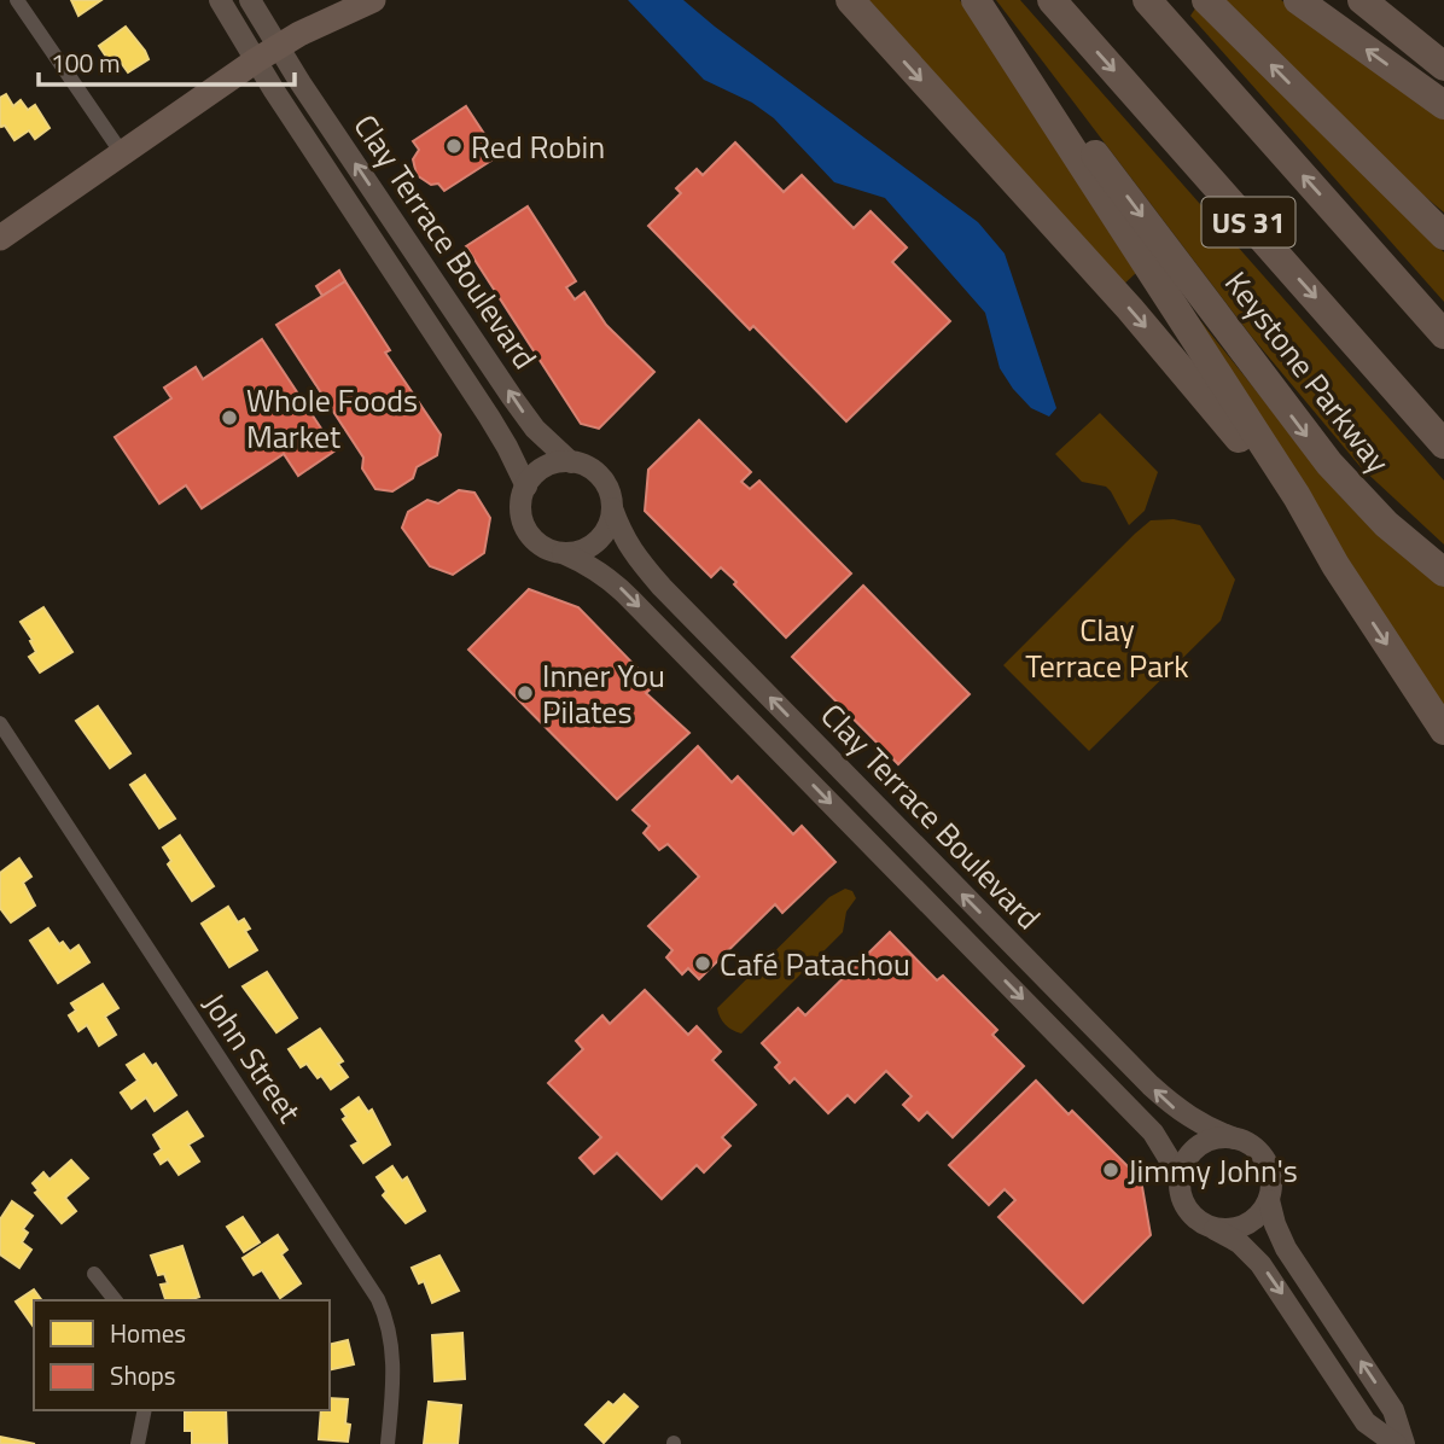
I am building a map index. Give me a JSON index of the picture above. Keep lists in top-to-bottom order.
{
  "streets": {
    "highway": ["US 31", "Keystone Parkway"],
    "street": ["Clay Terrace Boulevard", "John Street"]
  },
  "parks": ["Clay Terrace Park"],
  "places": [
    "Red Robin",
    "Whole Foods Market",
    "Inner You Pilates",
    "Café Patachou",
    "Jimmy John's"
  ],
  "legend": ["Homes", "Shops"],
  "scale_bar": "100 m"
}
